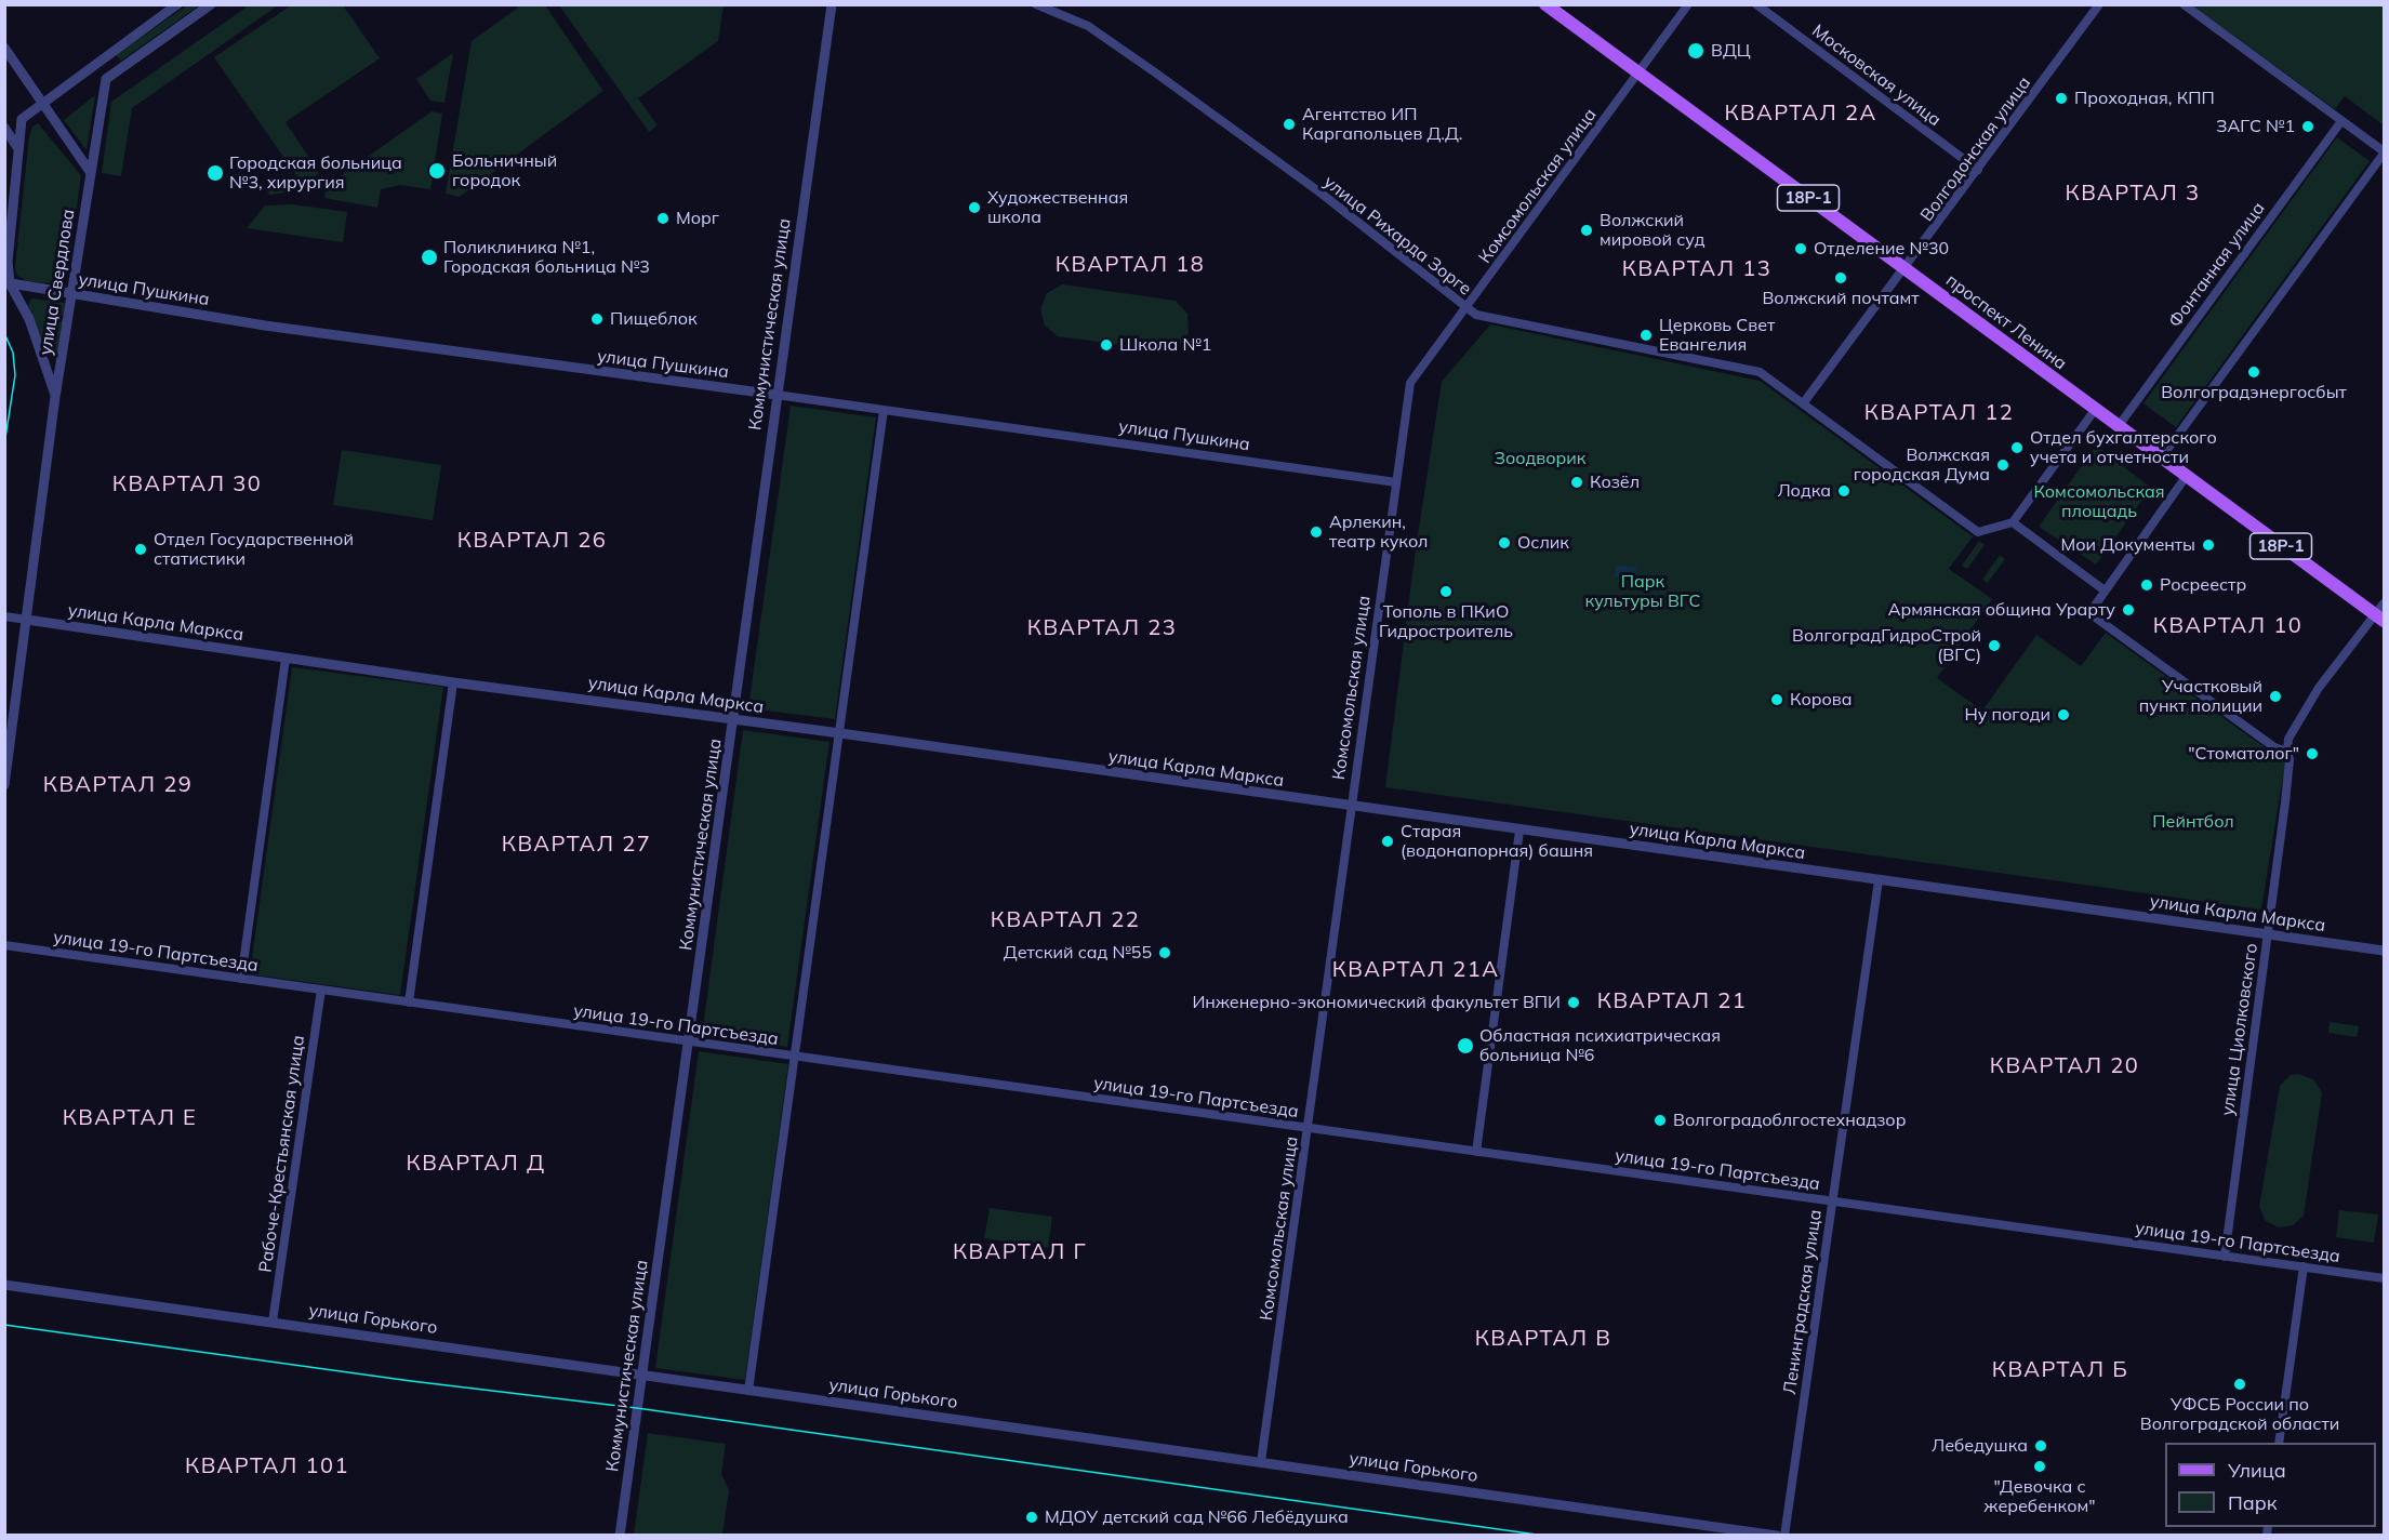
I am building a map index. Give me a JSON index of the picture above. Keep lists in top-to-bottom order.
{
  "streets": {
    "main road": ["18Р-1", "проспект Ленина"],
    "street": [
      "Московская улица",
      "Волгодонская улица",
      "Комсомольская улица",
      "улица Рихарда Зорге",
      "Фонтанная улица",
      "улица Свердлова",
      "улица Пушкина",
      "Коммунистическая улица",
      "улица Карла Маркса",
      "улица 19-го Партсъезда",
      "улица Циолковского",
      "Рабоче-Крестьянская улица",
      "Ленинградская улица",
      "улица Горького"
    ]
  },
  "crossings": [
    ["Московская улица", "Волгодонская улица"],
    ["Волгодонская улица", "улица Рихарда Зорге"],
    ["Волгодонская улица", "проспект Ленина"],
    ["Комсомольская улица", "улица Рихарда Зорге"],
    ["Комсомольская улица", "улица Пушкина"],
    ["Комсомольская улица", "проспект Ленина"],
    ["Комсомольская улица", "улица Карла Маркса"],
    ["Комсомольская улица", "улица 19-го Партсъезда"],
    ["Комсомольская улица", "улица Горького"],
    ["Фонтанная улица", "проспект Ленина"],
    ["улица Свердлова", "улица Пушкина"],
    ["улица Свердлова", "улица Карла Маркса"],
    ["улица Пушкина", "Коммунистическая улица"],
    ["проспект Ленина", "улица Циолковского"],
    ["Коммунистическая улица", "улица Карла Маркса"],
    ["Коммунистическая улица", "улица 19-го Партсъезда"],
    ["Коммунистическая улица", "улица Горького"],
    ["улица Карла Маркса", "улица Циолковского"],
    ["улица Карла Маркса", "Ленинградская улица"],
    ["улица 19-го Партсъезда", "улица Циолковского"],
    ["улица 19-го Партсъезда", "Рабоче-Крестьянская улица"],
    ["улица 19-го Партсъезда", "Ленинградская улица"],
    ["Рабоче-Крестьянская улица", "улица Горького"]
  ],
  "districts": [
    "КВАРТАЛ 2А",
    "КВАРТАЛ 3",
    "КВАРТАЛ 18",
    "КВАРТАЛ 13",
    "КВАРТАЛ 12",
    "КВАРТАЛ 30",
    "КВАРТАЛ 26",
    "КВАРТАЛ 10",
    "КВАРТАЛ 23",
    "КВАРТАЛ 29",
    "КВАРТАЛ 27",
    "КВАРТАЛ 22",
    "КВАРТАЛ 21А",
    "КВАРТАЛ 21",
    "КВАРТАЛ 20",
    "КВАРТАЛ Е",
    "КВАРТАЛ Д",
    "КВАРТАЛ Г",
    "КВАРТАЛ В",
    "КВАРТАЛ Б",
    "КВАРТАЛ 101"
  ],
  "parks": [
    "Зоодворик",
    "Комсомольская площадь",
    "Парк культуры ВГС",
    "Пейнтбол"
  ],
  "places": [
    "ВДЦ",
    "Проходная, КПП",
    "Агентство ИП Каргапольцев Д.Д.",
    "ЗАГС №1",
    "Больничный городок",
    "Городская больница №3, хирургия",
    "Художественная школа",
    "Морг",
    "Волжский мировой суд",
    "Отделение №30",
    "Поликлиника №1, Городская больница №3",
    "Волжский почтамт",
    "Пищеблок",
    "Церковь Свет Евангелия",
    "Школа №1",
    "Волгоградэнергосбыт",
    "Отдел бухгалтерского учета и отчетности",
    "Волжская городская Дума",
    "Козёл",
    "Лодка",
    "Арлекин, театр кукол",
    "Ослик",
    "Мои Документы",
    "Отдел Государственной статистики",
    "Росреестр",
    "Тополь в ПКиО Гидростроитель",
    "Армянская община Урарту",
    "ВолгоградГидроСтрой (ВГС)",
    "Участковый пункт полиции",
    "Корова",
    "Ну погоди",
    "\"Стоматолог\"",
    "Старая (водонапорная) башня",
    "Детский сад №55",
    "Инженерно-экономический факультет ВПИ",
    "Областная психиатрическая больница №6",
    "Волгоградоблгостехнадзор",
    "УФСБ России по Волгоградской области",
    "Лебедушка",
    "\"Девочка с жеребенком\"",
    "МДОУ детский сад №66 Лебёдушка"
  ],
  "legend": ["Улица", "Парк"]
}
